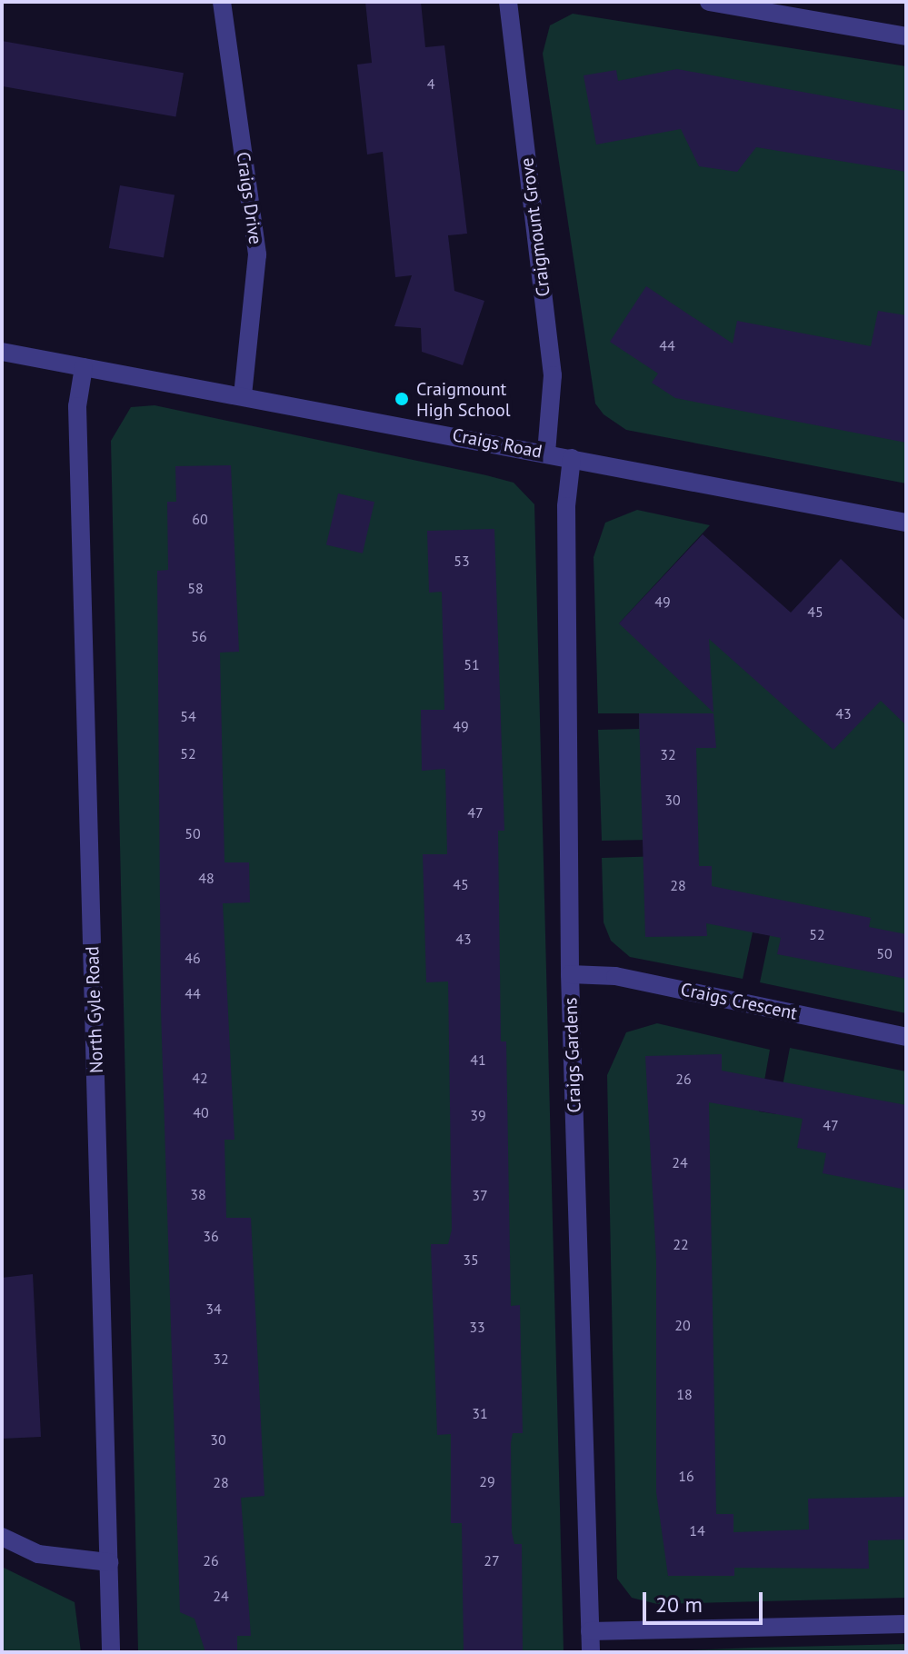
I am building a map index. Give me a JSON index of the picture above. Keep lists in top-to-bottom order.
{
  "streets": {
    "street": [
      "Craigs Drive",
      "Craigmount Grove",
      "Craigs Road",
      "Craigs Crescent",
      "North Gyle Road",
      "Craigs Gardens"
    ]
  },
  "crossings": [
    ["Craigs Drive", "Craigs Road"],
    ["Craigmount Grove", "Craigs Road"],
    ["Craigs Road", "North Gyle Road"],
    ["Craigs Road", "Craigs Gardens"],
    ["Craigs Crescent", "Craigs Gardens"]
  ],
  "places": ["Craigmount High School"],
  "house_numbers": [
    "4",
    "44",
    "60",
    "53",
    "58",
    "49",
    "45",
    "56",
    "51",
    "43",
    "54",
    "49",
    "52",
    "32",
    "30",
    "47",
    "50",
    "48",
    "45",
    "28",
    "52",
    "43",
    "50",
    "46",
    "44",
    "41",
    "42",
    "26",
    "40",
    "39",
    "47",
    "24",
    "38",
    "37",
    "36",
    "22",
    "35",
    "34",
    "20",
    "33",
    "32",
    "18",
    "31",
    "30",
    "16",
    "29",
    "28",
    "14",
    "26",
    "27",
    "24"
  ],
  "scale_bar": "20 m"
}
